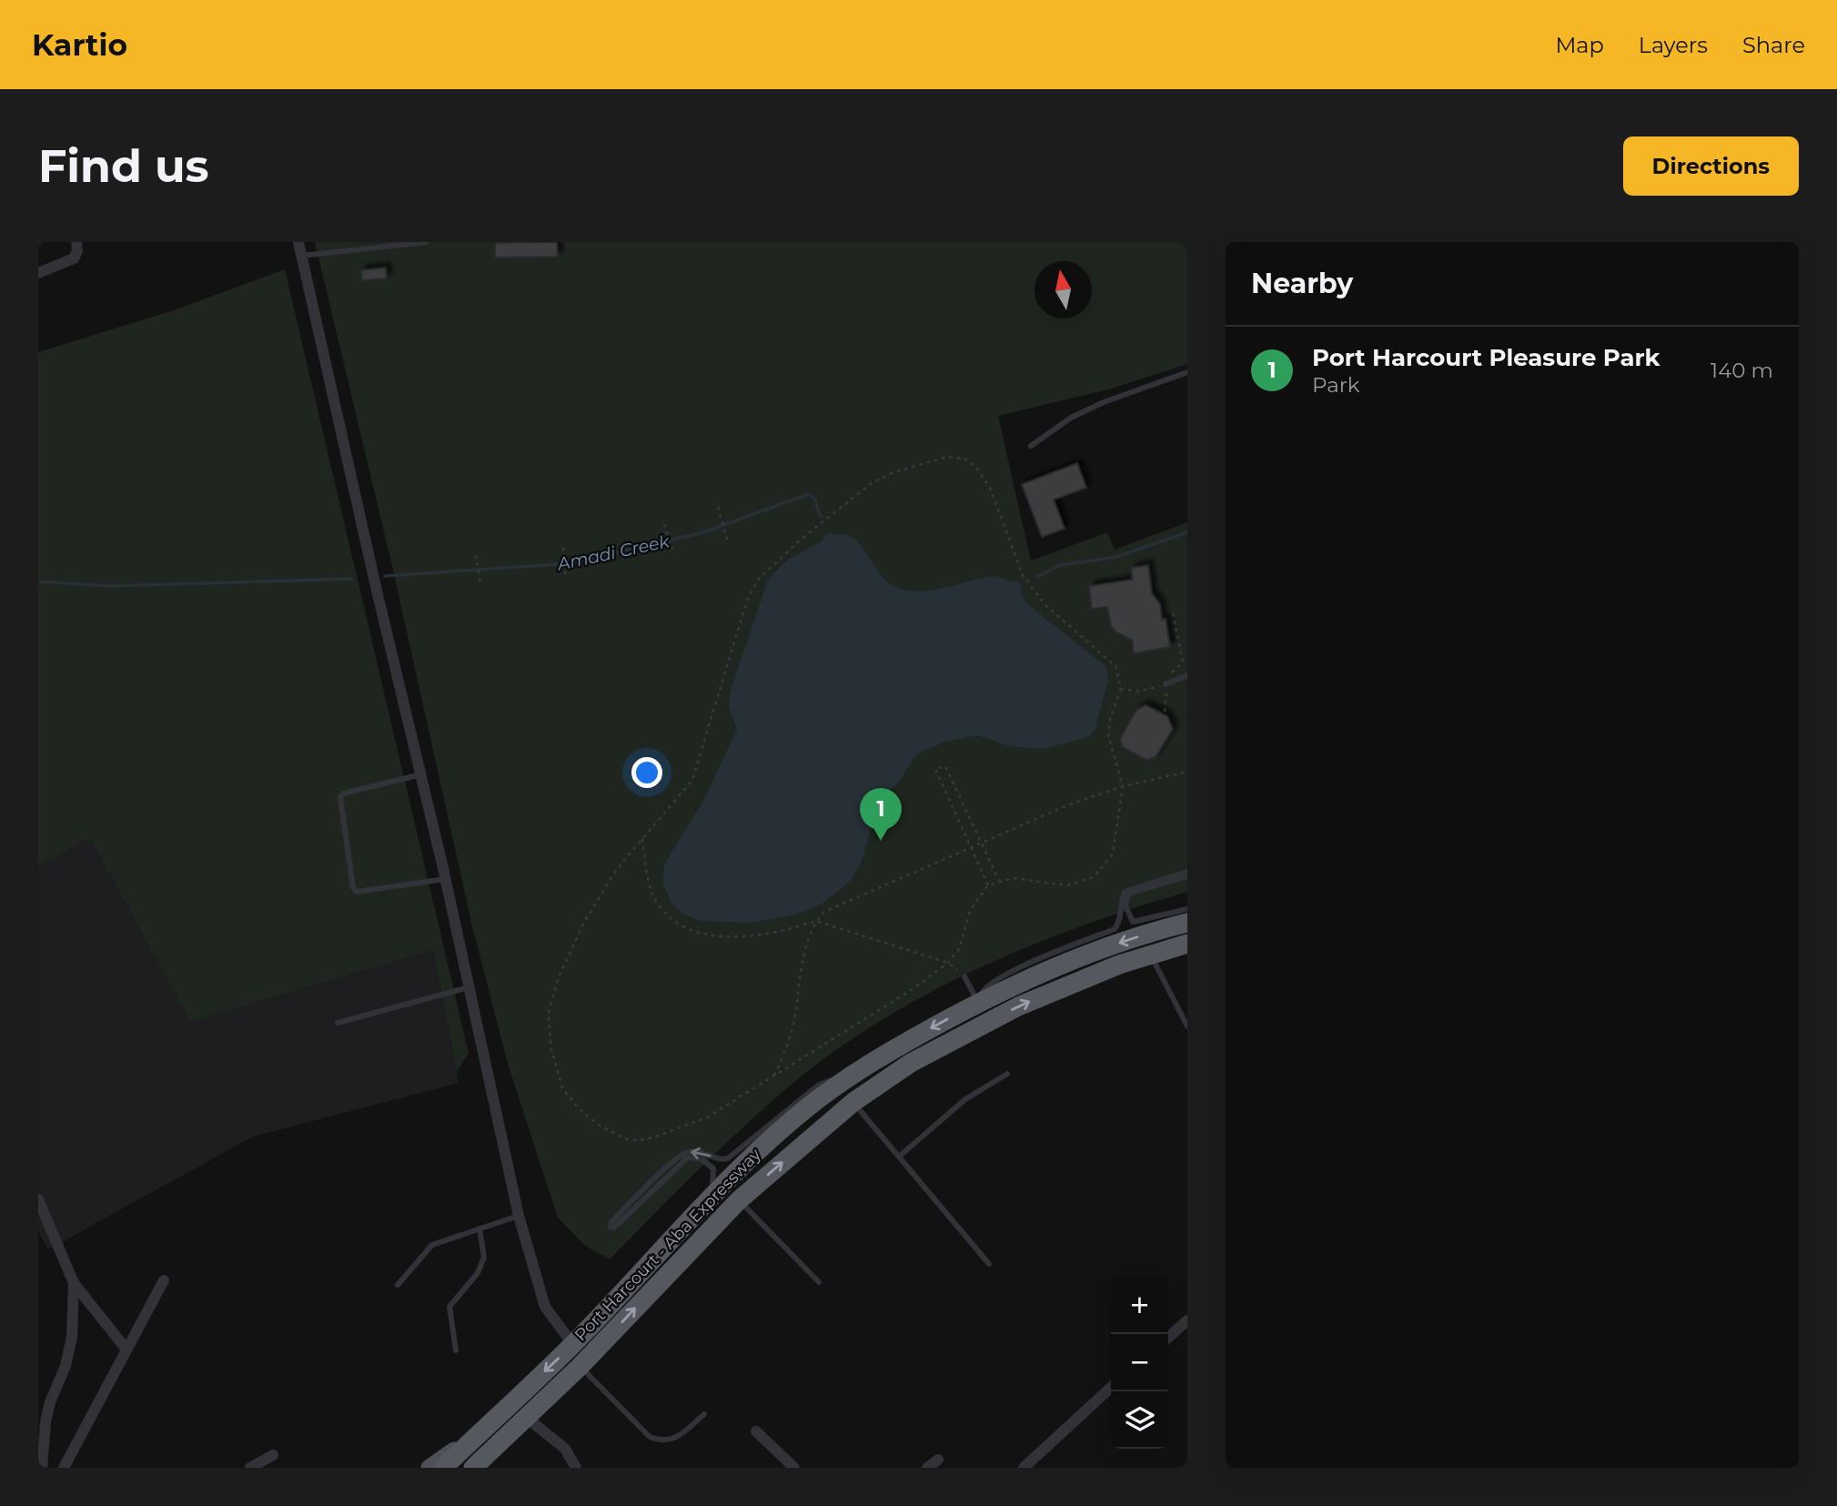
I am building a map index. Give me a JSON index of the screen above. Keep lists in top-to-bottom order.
{
  "streets": {
    "highway": ["Port Harcourt - Aba Expressway"]
  },
  "water": ["Amadi Creek"],
  "north": "top",
  "page": {
    "header": "Kartio",
    "nav": ["Map", "Layers", "Share"],
    "buttons": "Directions",
    "title": "Find us",
    "heading": "Nearby",
    "list": [
      {
        "mark": "1",
        "name": "Port Harcourt Pleasure Park",
        "note": "Park",
        "value": "140 m"
      }
    ],
    "pins": "1",
    "map_buttons": ["+", "−"]
  }
}
